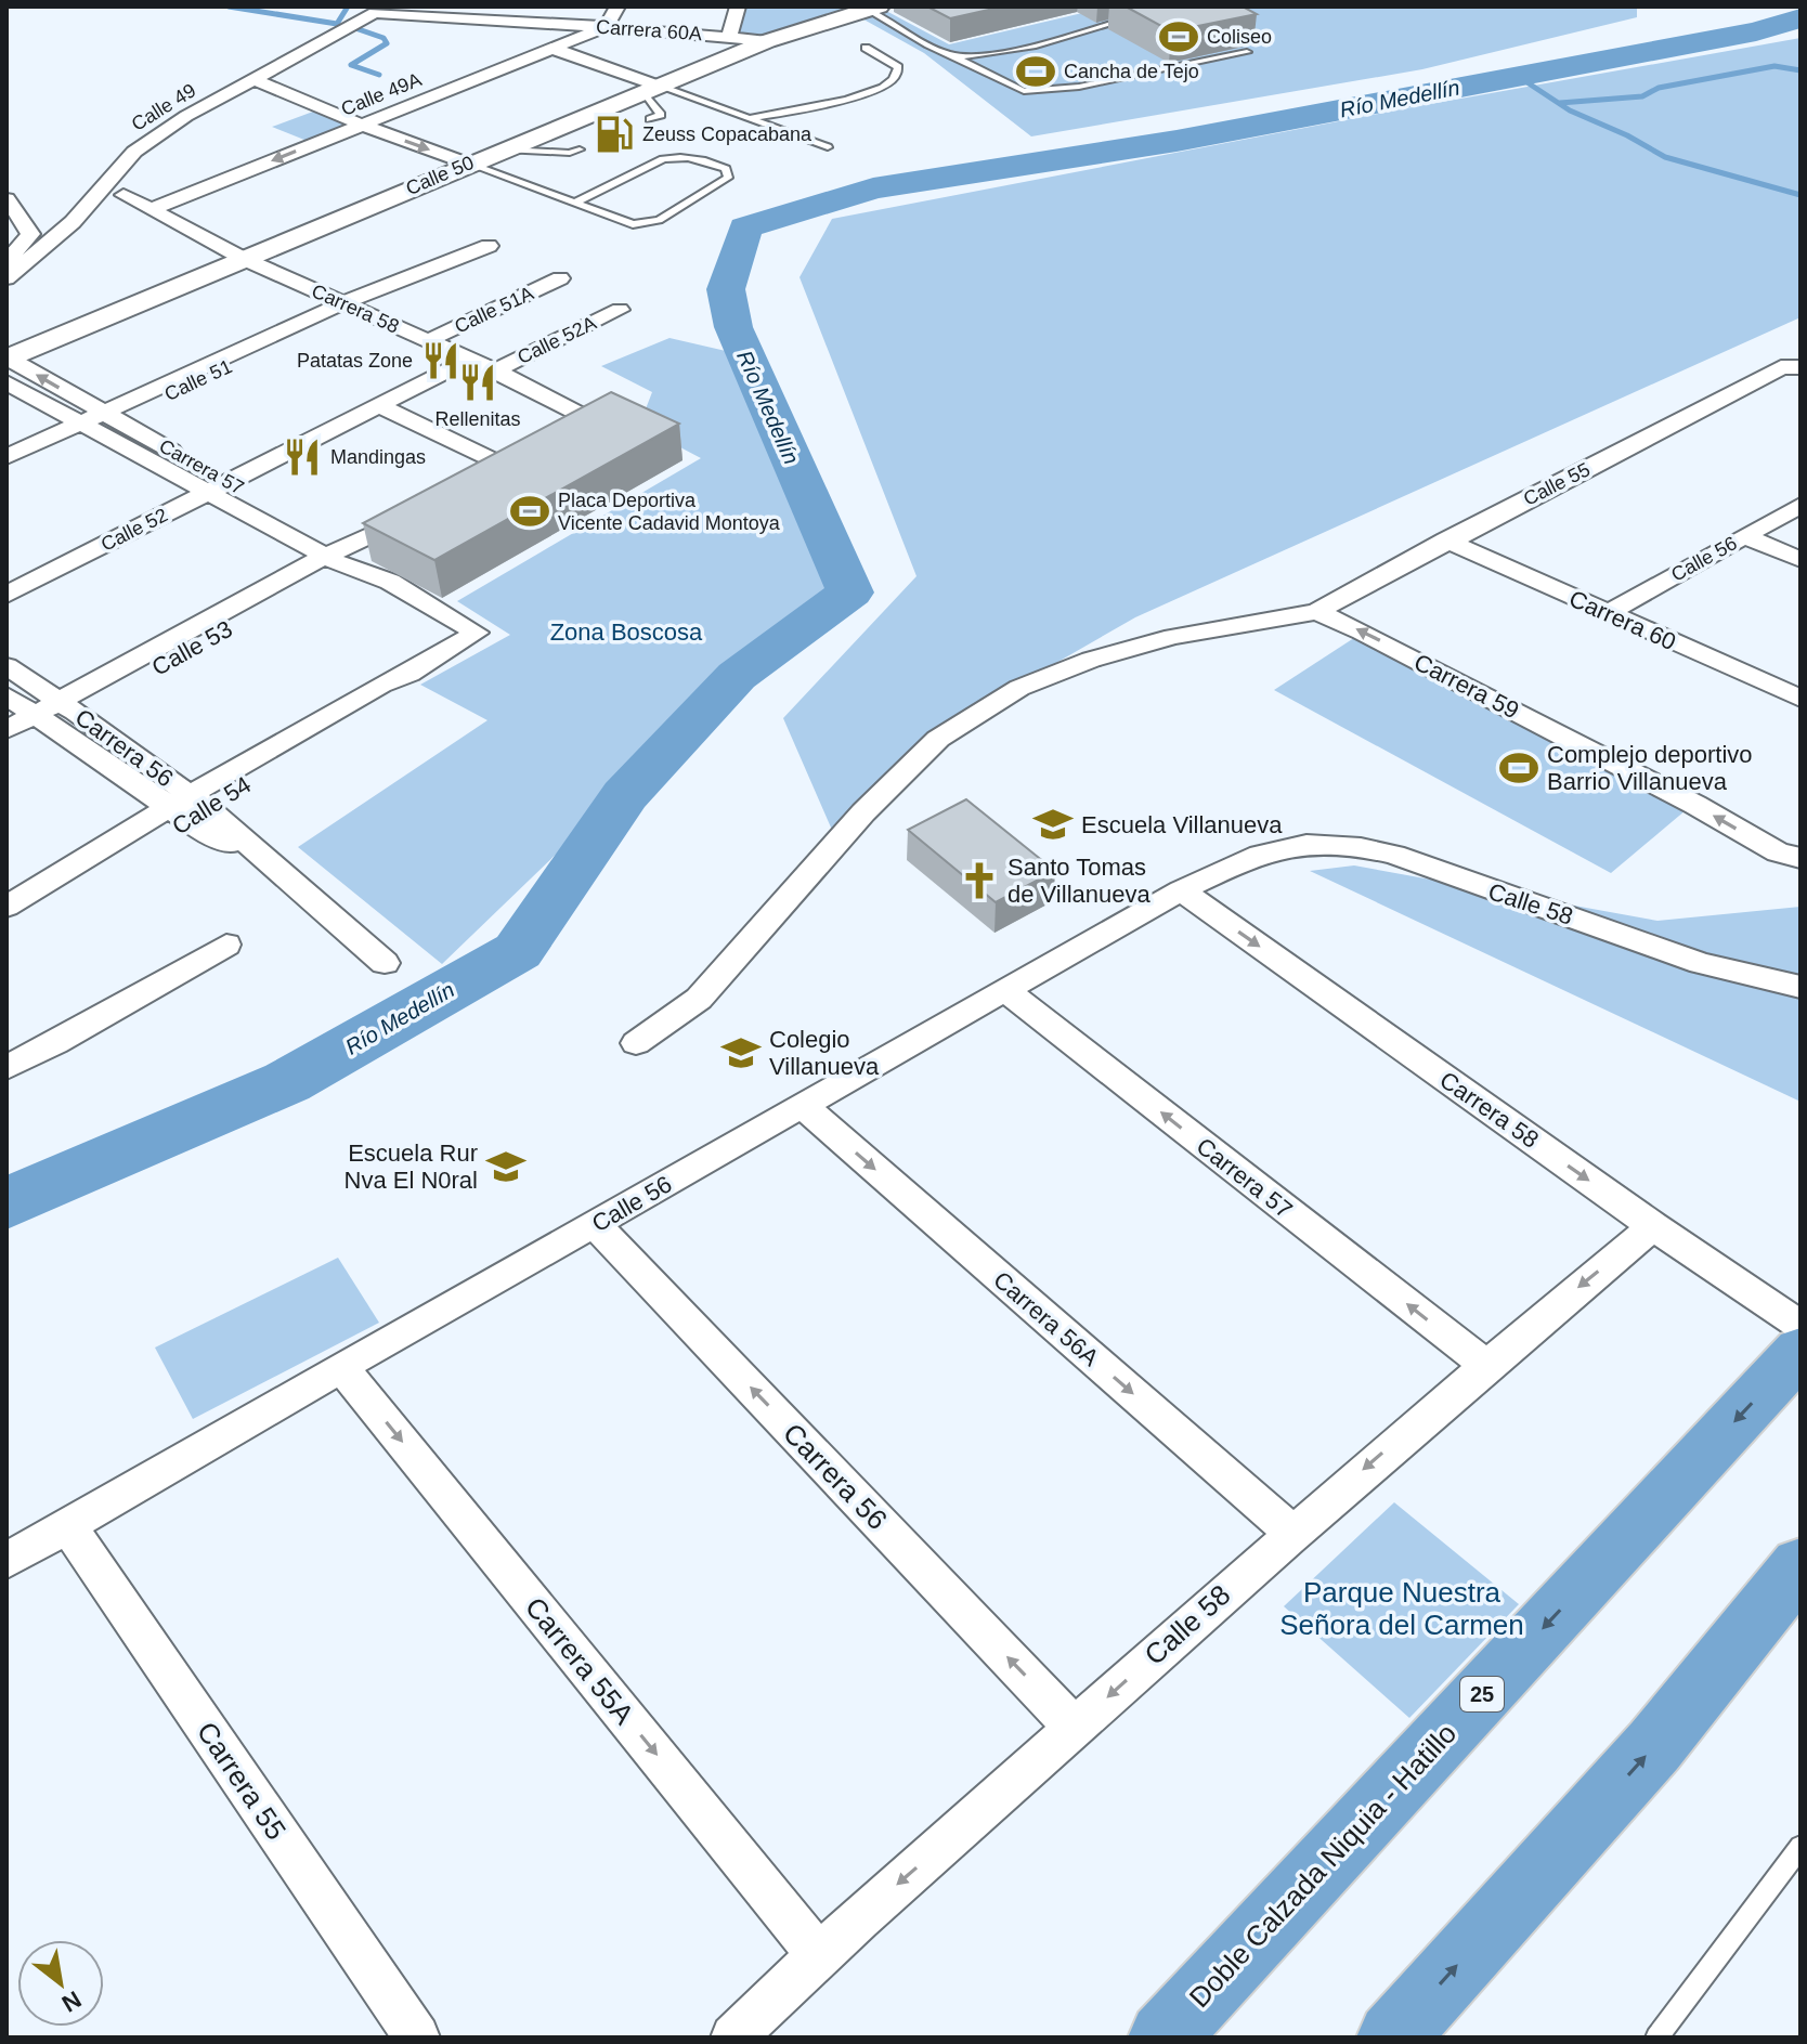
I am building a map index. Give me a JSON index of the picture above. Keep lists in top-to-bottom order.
{
  "streets": {
    "highway": ["25", "Doble Calzada Niquia - Hatillo"],
    "main road": ["Calle 50"],
    "street": [
      "Carrera 60A",
      "Calle 49A",
      "Calle 49",
      "Carrera 58",
      "Calle 51A",
      "Calle 52A",
      "Calle 51",
      "Carrera 57",
      "Calle 55",
      "Calle 52",
      "Calle 56",
      "Carrera 60",
      "Calle 53",
      "Carrera 59",
      "Carrera 56",
      "Calle 54",
      "Calle 58",
      "Carrera 56A",
      "Carrera 55A",
      "Carrera 55"
    ]
  },
  "crossings": [
    ["Carrera 60A", "Calle 49A"],
    ["Carrera 60A", "Calle 49"],
    ["Carrera 60A", "Calle 50"],
    ["Calle 49A", "Carrera 58"],
    ["Calle 50", "Carrera 58"],
    ["Calle 50", "Carrera 57"],
    ["Carrera 58", "Calle 51A"],
    ["Carrera 58", "Calle 52A"],
    ["Carrera 58", "Calle 51"],
    ["Carrera 58", "Calle 52"],
    ["Carrera 58", "Calle 56"],
    ["Carrera 58", "Calle 58"],
    ["Calle 51", "Carrera 57"],
    ["Carrera 57", "Calle 52"],
    ["Carrera 57", "Calle 56"],
    ["Carrera 57", "Calle 53"],
    ["Carrera 57", "Calle 54"],
    ["Carrera 57", "Calle 58"],
    ["Calle 55", "Carrera 60"],
    ["Calle 55", "Carrera 59"],
    ["Calle 56", "Carrera 60"],
    ["Calle 56", "Carrera 56"],
    ["Calle 56", "Calle 58"],
    ["Calle 56", "Carrera 56A"],
    ["Calle 56", "Carrera 55A"],
    ["Calle 56", "Carrera 55"],
    ["Calle 53", "Carrera 56"],
    ["Carrera 56", "Calle 54"],
    ["Carrera 56", "Calle 58"],
    ["Calle 58", "Carrera 56A"],
    ["Calle 58", "Carrera 55A"]
  ],
  "one_way": [
    "Calle 49A",
    "Carrera 58",
    "Carrera 57",
    "Carrera 59",
    "Carrera 56",
    "Calle 58",
    "Carrera 56A",
    "Carrera 55A"
  ],
  "water": ["Río Medellín"],
  "parks": ["Zona Boscosa", "Parque Nuestra Señora del Carmen"],
  "places": {
    "sports": [
      "Coliseo",
      "Cancha de Tejo",
      "Placa Deportiva Vicente Cadavid Montoya",
      "Complejo deportivo Barrio Villanueva"
    ],
    "fuel station": ["Zeuss Copacabana"],
    "restaurant": ["Patatas Zone", "Rellenitas", "Mandingas"],
    "school or university": ["Escuela Villanueva", "Colegio Villanueva", "Escuela Rur Nva El N0ral"],
    "church": ["Santo Tomas de Villanueva"]
  },
  "north": "bottom right"
}
